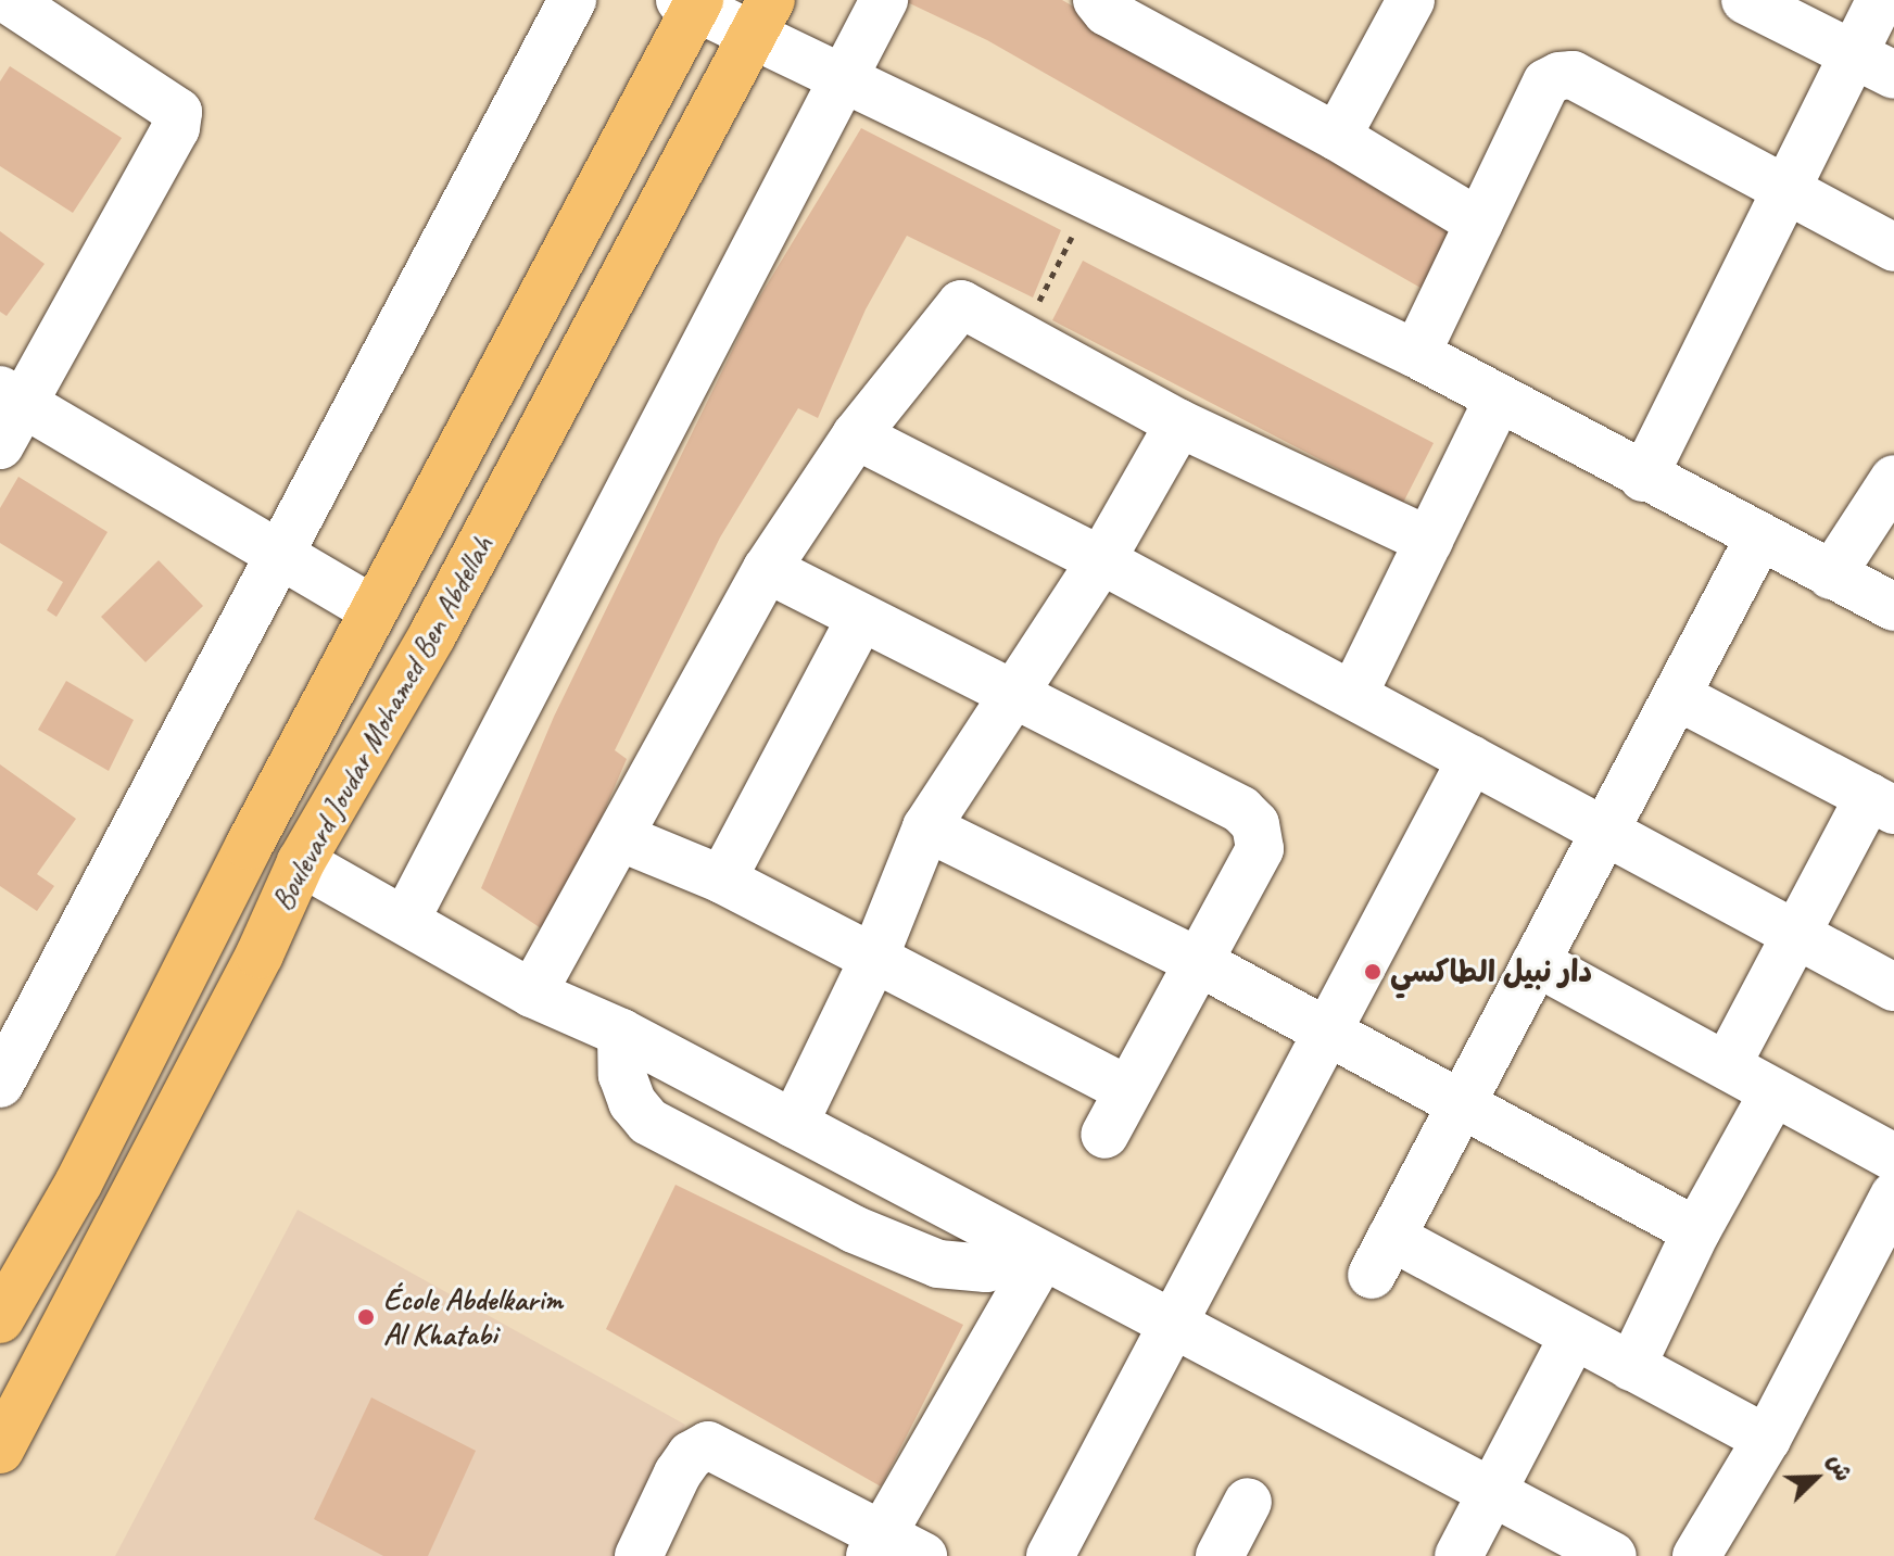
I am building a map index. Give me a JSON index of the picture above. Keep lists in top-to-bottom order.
{
  "streets": {
    "main road": ["Boulevard Joudar Mohamed Ben Abdellah"]
  },
  "places": ["دار نبيل الطاكسي", "École Abdelkarim Al Khatabi"],
  "north": "top right"
}
